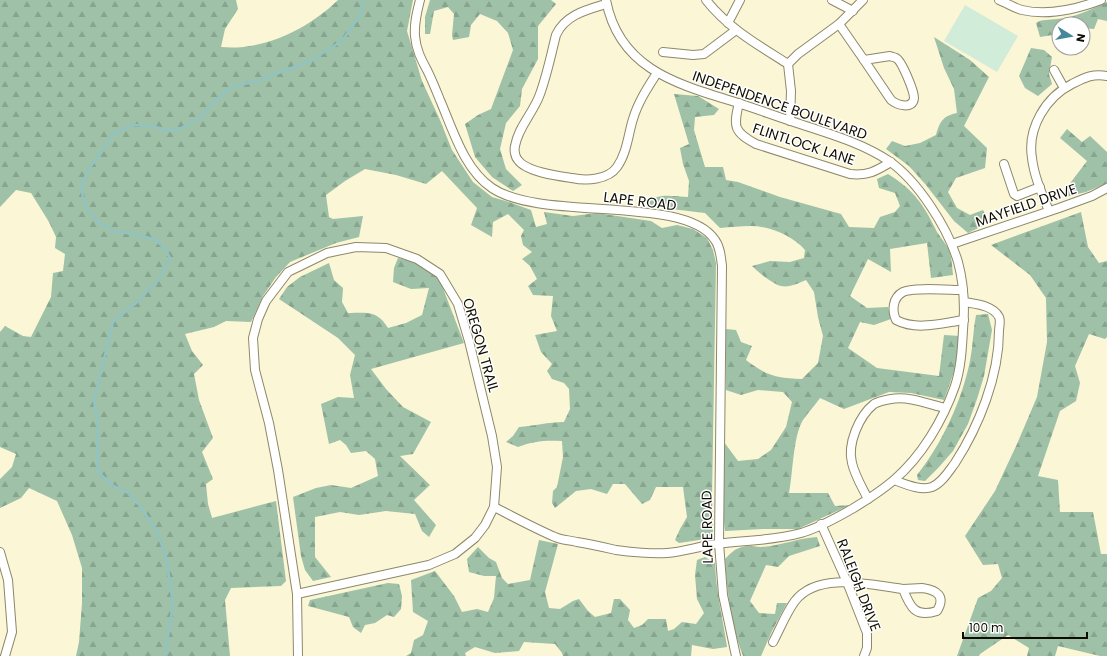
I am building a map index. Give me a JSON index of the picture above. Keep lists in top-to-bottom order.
{
  "streets": {
    "street": [
      "INDEPENDENCE BOULEVARD",
      "FLINTLOCK LANE",
      "LAPE ROAD",
      "MAYFIELD DRIVE",
      "OREGON TRAIL",
      "RALEIGH DRIVE"
    ]
  },
  "crossings": [
    ["INDEPENDENCE BOULEVARD", "FLINTLOCK LANE"],
    ["INDEPENDENCE BOULEVARD", "LAPE ROAD"],
    ["INDEPENDENCE BOULEVARD", "MAYFIELD DRIVE"],
    ["INDEPENDENCE BOULEVARD", "OREGON TRAIL"],
    ["INDEPENDENCE BOULEVARD", "RALEIGH DRIVE"]
  ],
  "scale_bar": "100 m",
  "north": "right"
}
